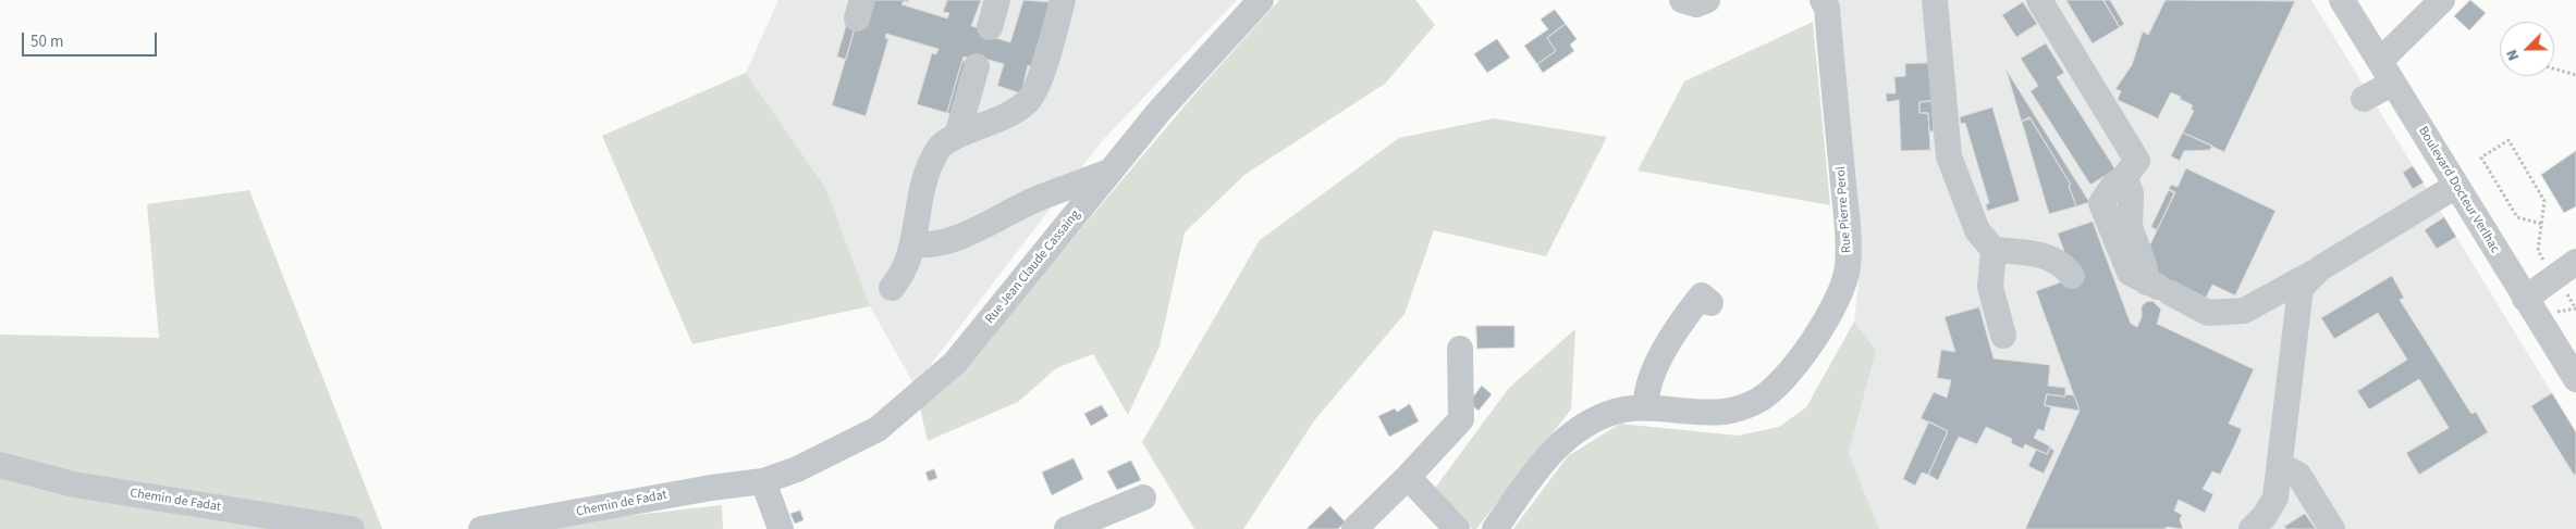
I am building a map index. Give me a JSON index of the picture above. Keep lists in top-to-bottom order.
{
  "streets": {
    "street": [
      "Boulevard Docteur Verlhac",
      "Rue Pierre Perol",
      "Rue Jean Claude Cassaing",
      "Chemin de Fadat"
    ]
  },
  "crossings": [
    ["Rue Jean Claude Cassaing", "Chemin de Fadat"]
  ],
  "scale_bar": "50 m",
  "north": "bottom left"
}
